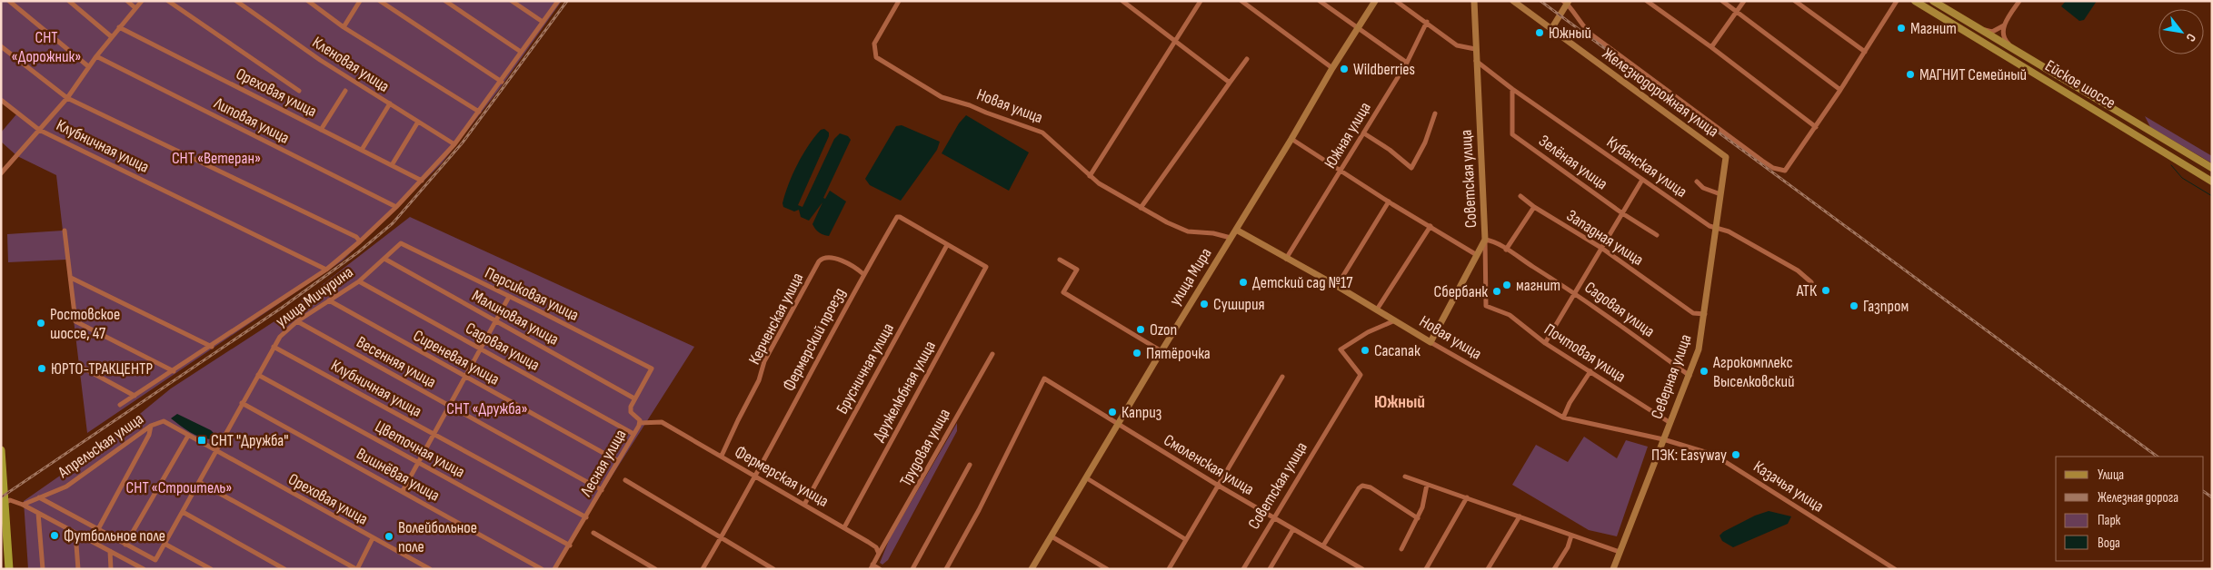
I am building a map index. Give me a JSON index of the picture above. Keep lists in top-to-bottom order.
{
  "streets": {
    "main road": ["Ейское шоссе"],
    "street": [
      "Кленовая улица",
      "Ореховая улица",
      "Железнодорожная улица",
      "Новая улица",
      "Липовая улица",
      "Южная улица",
      "Клубничная улица",
      "Зелёная улица",
      "Кубанская улица",
      "Советская улица",
      "Западная улица",
      "улица Мира",
      "Персиковая улица",
      "улица Мичурина",
      "Садовая улица",
      "Малиновая улица",
      "Керченская улица",
      "Фермерский проезд",
      "Почтовая улица",
      "Сиреневая улица",
      "Весенняя улица",
      "Брусничная улица",
      "Северная улица",
      "Дружелюбная улица",
      "Апрельская улица",
      "Трудовая улица",
      "Цветочная улица",
      "Лесная улица",
      "Смоленская улица",
      "Вишнёвая улица",
      "Фермерская улица",
      "Казачья улица"
    ]
  },
  "crossings": [
    ["Ореховая улица", "улица Мичурина"],
    ["Ореховая улица", "Апрельская улица"],
    ["Железнодорожная улица", "Северная улица"],
    ["Новая улица", "Южная улица"],
    ["Новая улица", "Советская улица"],
    ["Новая улица", "улица Мира"],
    ["Новая улица", "Северная улица"],
    ["Новая улица", "Казачья улица"],
    ["Клубничная улица", "улица Мичурина"],
    ["Клубничная улица", "Лесная улица"],
    ["Зелёная улица", "Кубанская улица"],
    ["Кубанская улица", "Советская улица"],
    ["Кубанская улица", "Северная улица"],
    ["Советская улица", "Садовая улица"],
    ["Советская улица", "Почтовая улица"],
    ["Советская улица", "Смоленская улица"],
    ["Западная улица", "Северная улица"],
    ["улица Мира", "Смоленская улица"],
    ["Персиковая улица", "улица Мичурина"],
    ["Персиковая улица", "Малиновая улица"],
    ["Персиковая улица", "Лесная улица"],
    ["улица Мичурина", "Садовая улица"],
    ["улица Мичурина", "Малиновая улица"],
    ["улица Мичурина", "Сиреневая улица"],
    ["улица Мичурина", "Весенняя улица"],
    ["улица Мичурина", "Апрельская улица"],
    ["улица Мичурина", "Цветочная улица"],
    ["улица Мичурина", "Вишнёвая улица"],
    ["Садовая улица", "Почтовая улица"],
    ["Садовая улица", "Северная улица"],
    ["Садовая улица", "Лесная улица"],
    ["Малиновая улица", "Лесная улица"],
    ["Керченская улица", "Фермерский проезд"],
    ["Керченская улица", "Фермерская улица"],
    ["Фермерский проезд", "Брусничная улица"],
    ["Фермерский проезд", "Дружелюбная улица"],
    ["Фермерский проезд", "Фермерская улица"],
    ["Почтовая улица", "Северная улица"],
    ["Сиреневая улица", "Лесная улица"],
    ["Весенняя улица", "Лесная улица"],
    ["Брусничная улица", "Дружелюбная улица"],
    ["Брусничная улица", "Фермерская улица"],
    ["Северная улица", "Казачья улица"],
    ["Дружелюбная улица", "Фермерская улица"],
    ["Трудовая улица", "Фермерская улица"],
    ["Цветочная улица", "Лесная улица"],
    ["Лесная улица", "Фермерская улица"]
  ],
  "districts": ["Южный"],
  "parks": [
    "СНТ «Дорожник»",
    "СНТ «Ветеран»",
    "СНТ «Дружба»",
    "СНТ «Строитель»"
  ],
  "places": {
    "other": [
      "Магнит",
      "Южный",
      "Wildberries",
      "МАГНИТ Семейный",
      "Детский сад №17",
      "магнит",
      "АТК",
      "Сбербанк",
      "Суширия",
      "Газпром",
      "Ростовское шоссе, 47",
      "Ozon",
      "Сасапак",
      "Пятёрочка",
      "ЮРТО-ТРАКЦЕНТР",
      "Агрокомплекс Выселковский",
      "Каприз",
      "ПЭК: Easyway",
      "Футбольное поле",
      "Волейбольное поле"
    ],
    "transit": ["СНТ \"Дружба\""]
  },
  "legend": [
    "Улица",
    "Железная дорога",
    "Парк",
    "Вода"
  ],
  "north": "bottom right"
}
